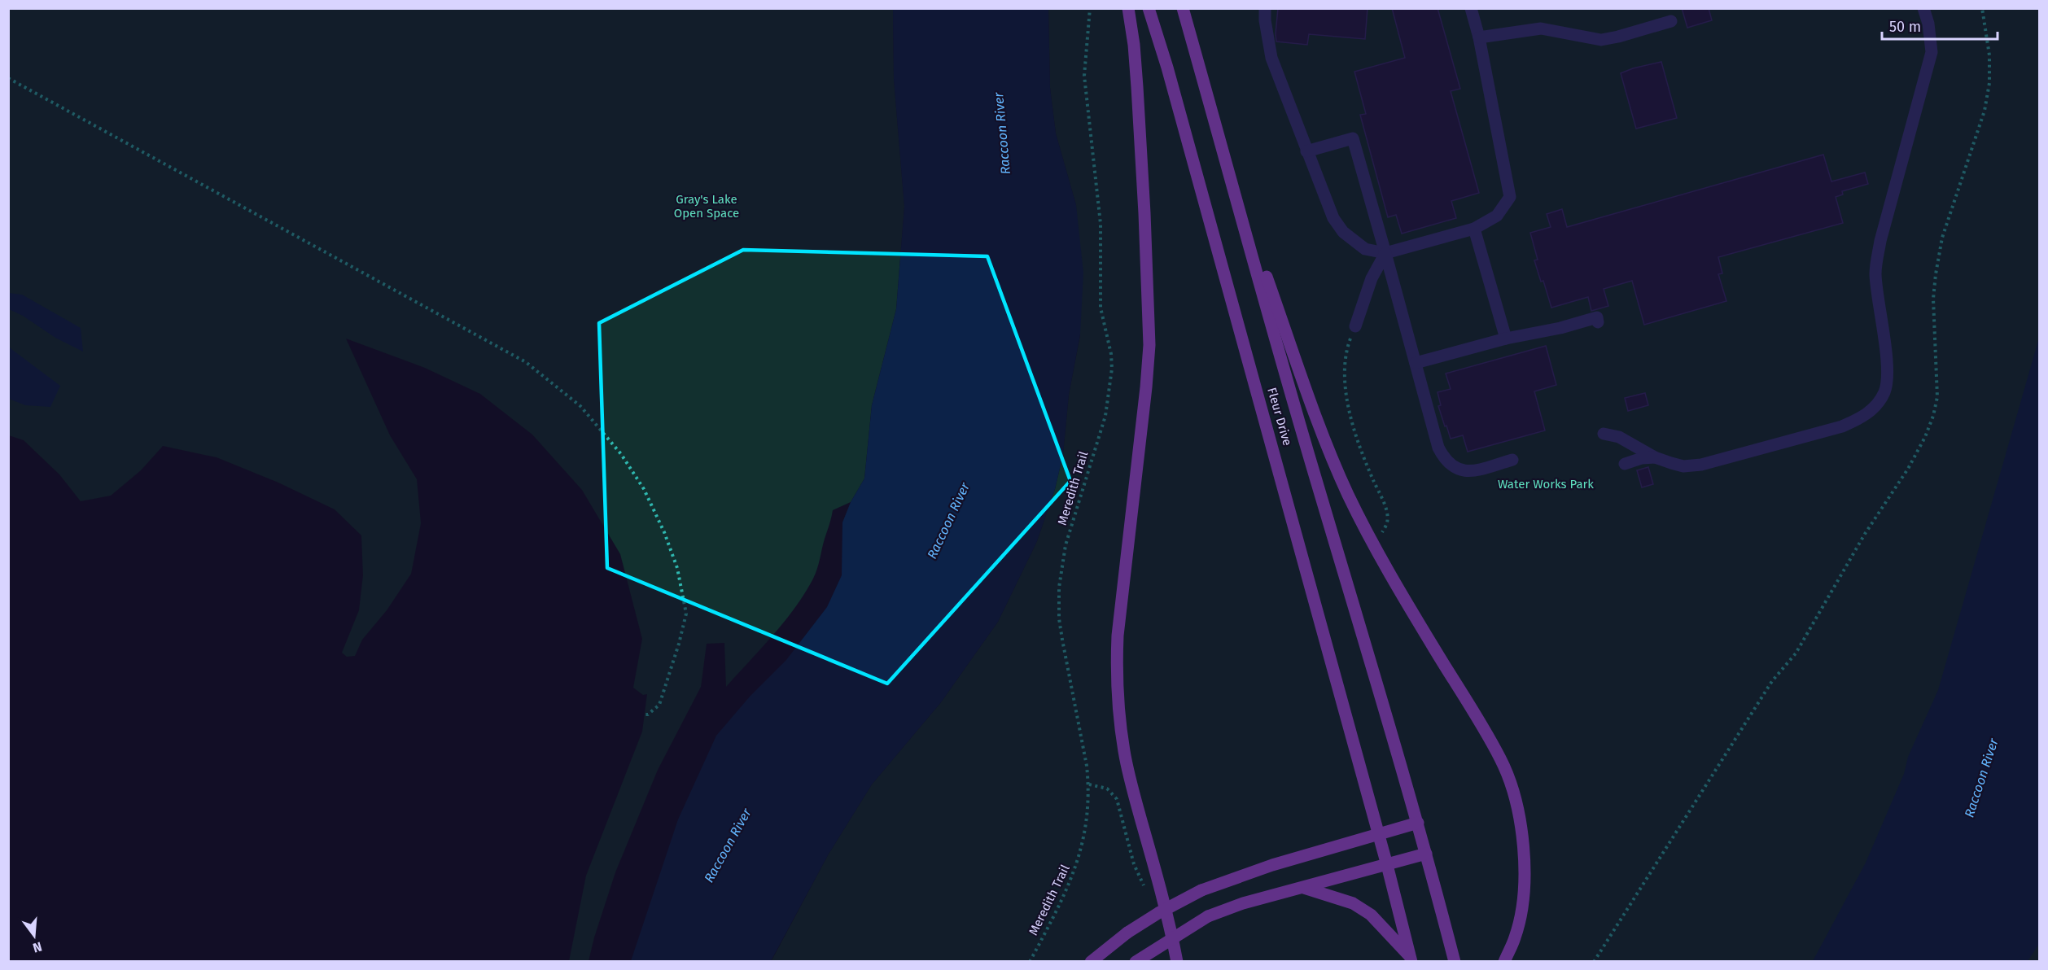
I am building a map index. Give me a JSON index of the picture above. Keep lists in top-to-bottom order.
{
  "streets": {
    "main road": ["Fleur Drive"],
    "path": ["Meredith Trail"]
  },
  "water": ["Raccoon River"],
  "parks": ["Gray's Lake Open Space", "Water Works Park"],
  "scale_bar": "50 m",
  "north": "bottom"
}
